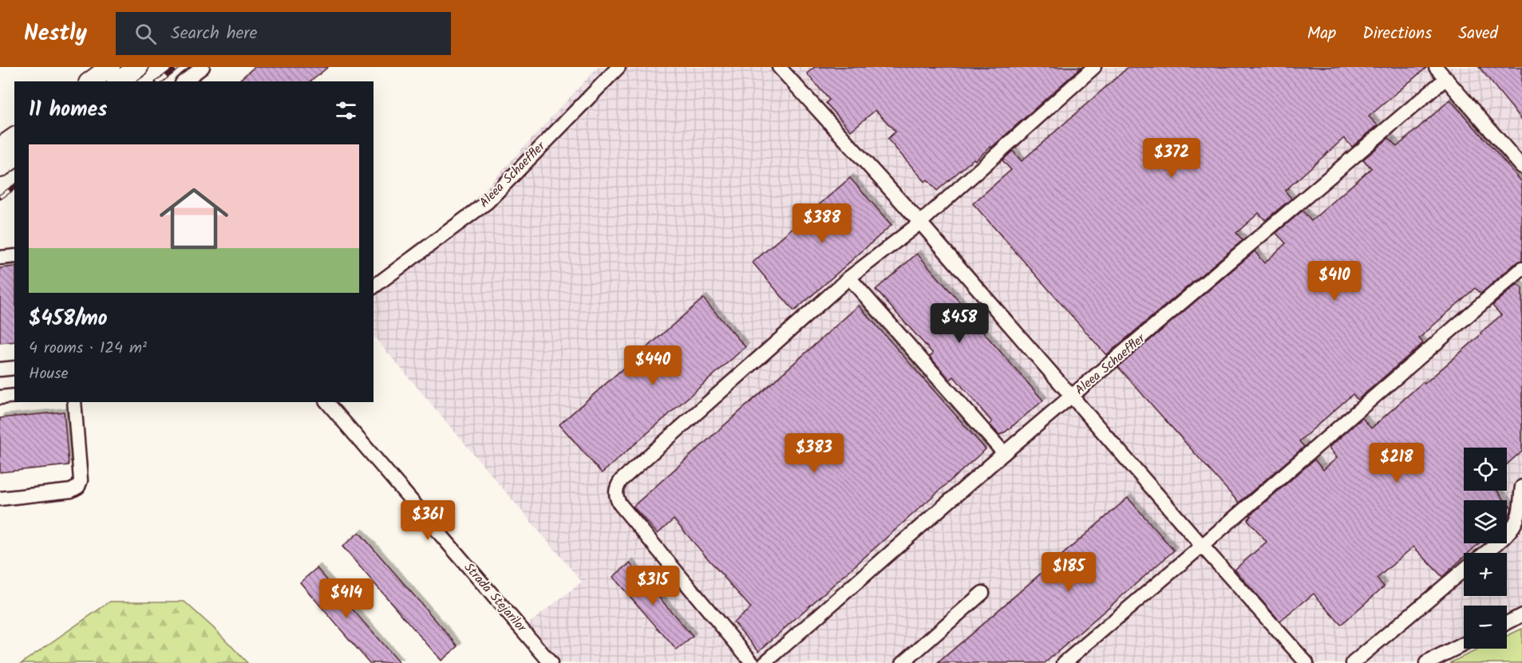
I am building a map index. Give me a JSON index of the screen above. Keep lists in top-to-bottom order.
{
  "streets": {
    "street": ["Aleea Schaeffler", "Strada Stejarilor"]
  },
  "page": {
    "header": "Nestly",
    "search": "Search here",
    "nav": ["Map", "Directions", "Saved"],
    "heading": "11 homes",
    "price": [
      "$372",
      "$388",
      "$410",
      "$458",
      "$440",
      "$383",
      "$218",
      "$361",
      "$185",
      "$315",
      "$414"
    ],
    "list": [
      {
        "name": "$458/mo",
        "note": "4 rooms · 124 m² · House"
      }
    ],
    "map_buttons": ["+", "−"]
  }
}
